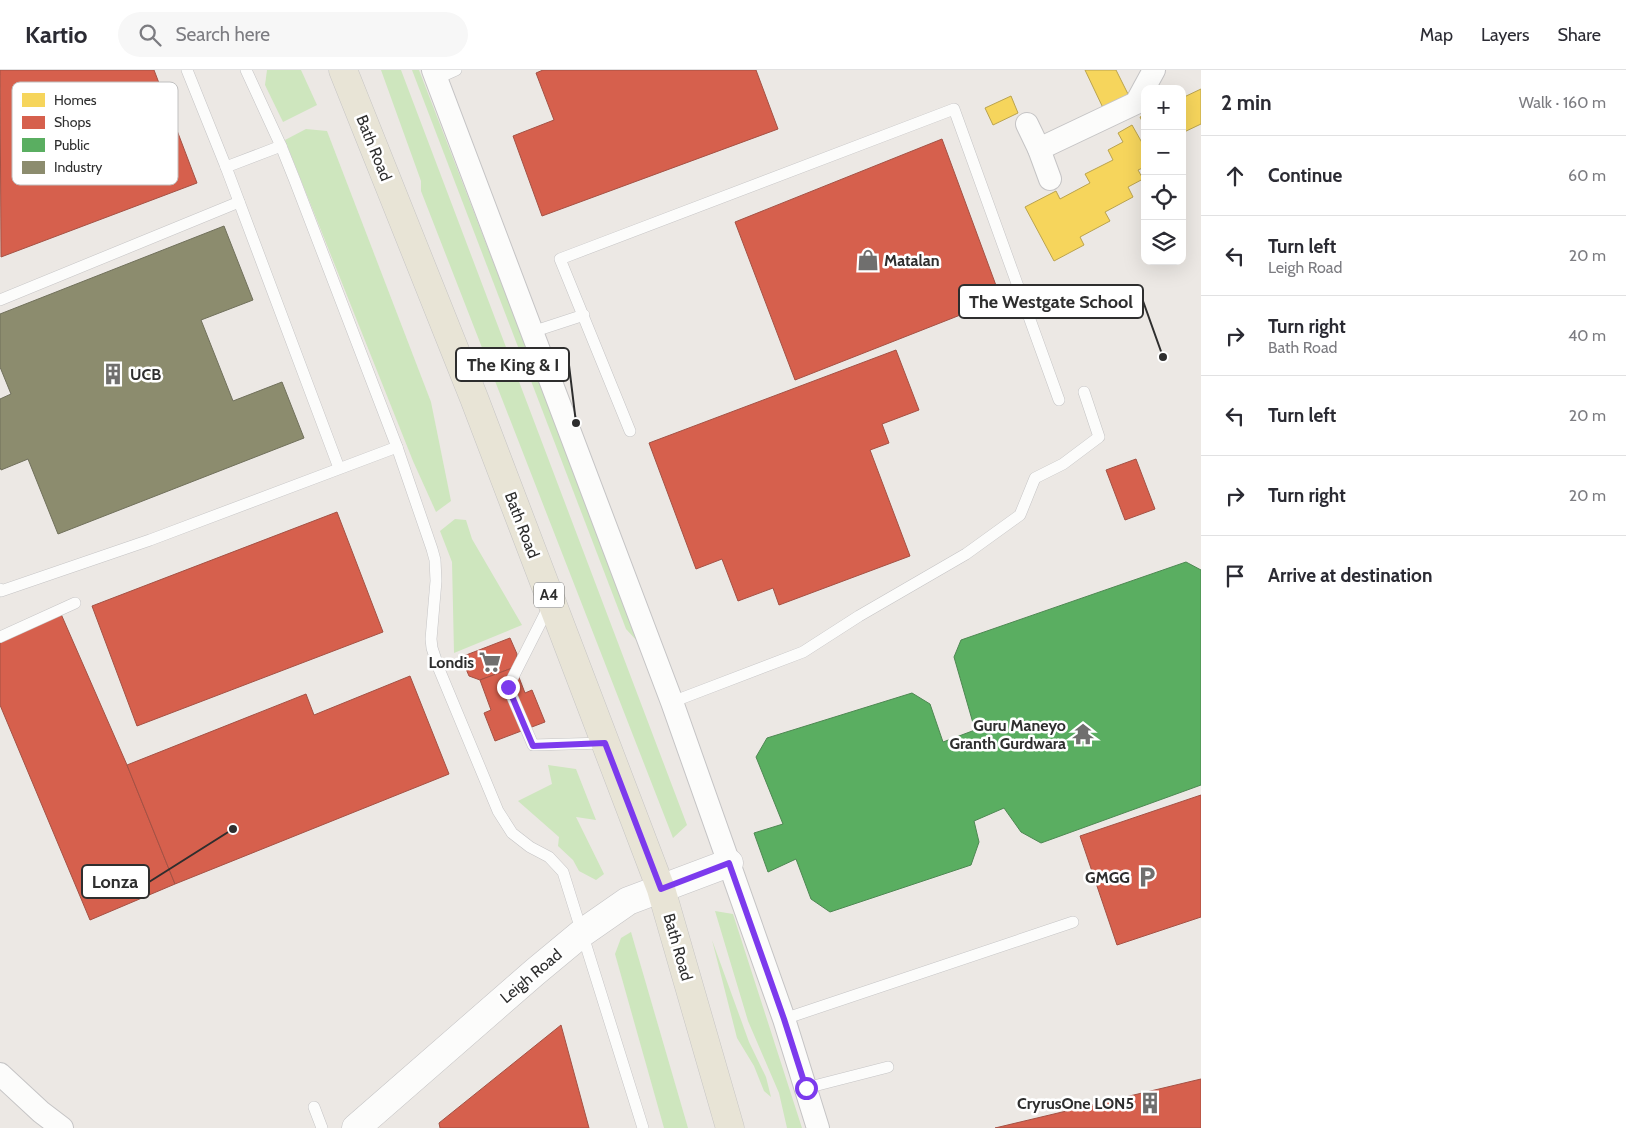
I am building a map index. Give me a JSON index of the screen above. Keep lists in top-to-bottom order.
{
  "streets": {
    "main road": ["Bath Road", "A4"],
    "street": ["Leigh Road"]
  },
  "crossings": [
    ["Bath Road", "Leigh Road"]
  ],
  "places": {
    "shop": ["Matalan"],
    "other": ["The Westgate School", "The King & I", "Lonza"],
    "building": ["UCB", "CryrusOne LON5"],
    "supermarket": ["Londis"],
    "temple": ["Guru Maneyo Granth Gurdwara"],
    "parking": ["GMGG"]
  },
  "legend": [
    "Homes",
    "Shops",
    "Public",
    "Industry"
  ],
  "page": {
    "header": "Kartio",
    "search": "Search here",
    "nav": ["Map", "Layers", "Share"],
    "heading": ["2 min", "Walk · 160 m"],
    "map_buttons": ["+", "−"],
    "list": [
      ["Continue", "60 m"],
      ["Turn left", "Leigh Road", "20 m"],
      ["Turn right", "Bath Road", "40 m"],
      ["Turn left", "20 m"],
      ["Turn right", "20 m"],
      "Arrive at destination"
    ]
  }
}
